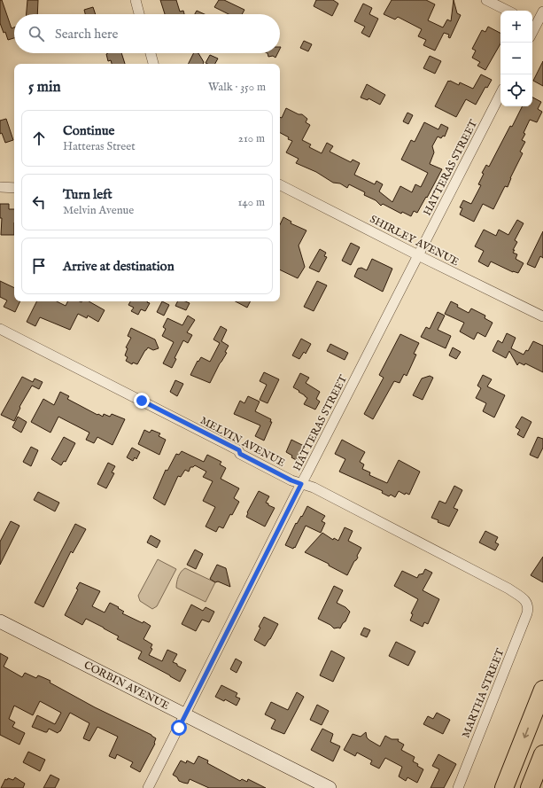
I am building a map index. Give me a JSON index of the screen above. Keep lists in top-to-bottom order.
{
  "streets": {
    "main road": ["CORBIN AVENUE"],
    "street": [
      "HATTERAS STREET",
      "SHIRLEY AVENUE",
      "MELVIN AVENUE",
      "MARTHA STREET"
    ]
  },
  "crossings": [
    ["HATTERAS STREET", "SHIRLEY AVENUE"],
    ["HATTERAS STREET", "MELVIN AVENUE"],
    ["HATTERAS STREET", "CORBIN AVENUE"],
    ["MELVIN AVENUE", "MARTHA STREET"]
  ],
  "page": {
    "map_buttons": ["+", "−"],
    "search": "Search here",
    "heading": ["5 min", "Walk · 350 m"],
    "list": [
      ["Continue", "Hatteras Street", "210 m"],
      ["Turn left", "Melvin Avenue", "140 m"],
      "Arrive at destination"
    ]
  }
}
